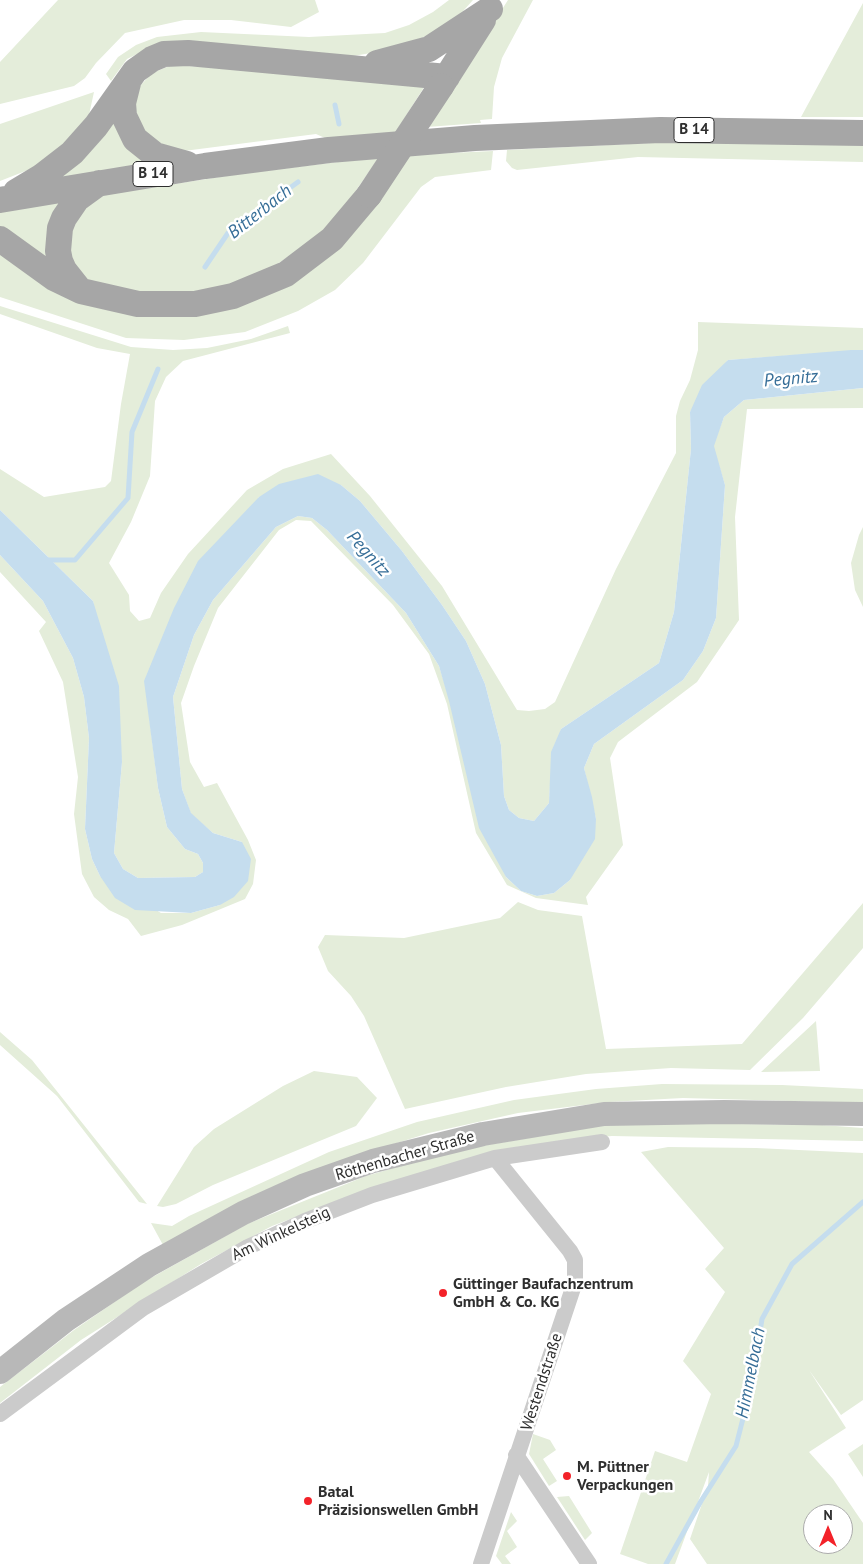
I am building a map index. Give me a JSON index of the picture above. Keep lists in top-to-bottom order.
{
  "streets": {
    "main road": ["B 14", "Röthenbacher Straße"],
    "street": ["Am Winkelsteig", "Westendstraße"]
  },
  "crossings": [
    ["Am Winkelsteig", "Westendstraße"]
  ],
  "water": ["Bitterbach", "Pegnitz", "Himmelbach"],
  "places": ["Güttinger Baufachzentrum GmbH & Co. KG", "M. Püttner Verpackungen", "Batal Präzisionswellen GmbH"],
  "north": "top"
}
